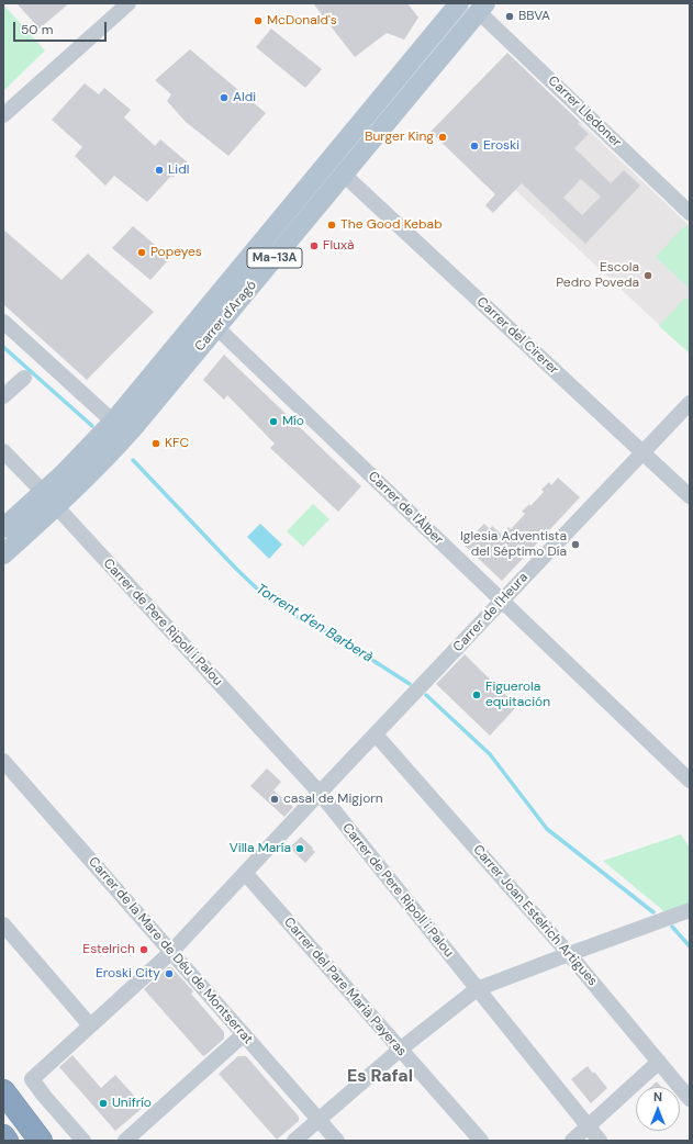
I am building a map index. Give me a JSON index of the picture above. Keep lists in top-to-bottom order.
{
  "streets": {
    "main road": ["Ma-13A", "Carrer d'Aragó"],
    "street": [
      "Carrer Lledoner",
      "Carrer del Cirerer",
      "Carrer de l'Àlber",
      "Carrer de l'Heura",
      "Carrer de Pere Ripoll i Palou",
      "Carrer Joan Estelrich Artigues",
      "Carrer de la Mare de Déu de Montserrat",
      "Carrer del Pare Marià Payeras"
    ]
  },
  "crossings": [
    ["Carrer Lledoner", "Carrer d'Aragó"],
    ["Carrer d'Aragó", "Carrer del Cirerer"],
    ["Carrer d'Aragó", "Carrer de l'Àlber"],
    ["Carrer d'Aragó", "Carrer de Pere Ripoll i Palou"],
    ["Carrer del Cirerer", "Carrer de l'Heura"],
    ["Carrer de l'Àlber", "Carrer de l'Heura"],
    ["Carrer de l'Heura", "Carrer de Pere Ripoll i Palou"],
    ["Carrer de l'Heura", "Carrer Joan Estelrich Artigues"],
    ["Carrer de l'Heura", "Carrer de la Mare de Déu de Montserrat"],
    ["Carrer de l'Heura", "Carrer del Pare Marià Payeras"]
  ],
  "districts": ["Es Rafal"],
  "water": ["Torrent d'en Barberà"],
  "places": [
    "BBVA",
    "McDonald's",
    "Aldi",
    "Burger King",
    "Eroski",
    "Lidl",
    "The Good Kebab",
    "Fluxà",
    "Popeyes",
    "Escola Pedro Poveda",
    "Mío",
    "KFC",
    "Iglesia Adventista del Séptimo Día",
    "Figuerola equitación",
    "casal de Migjorn",
    "Villa María",
    "Estelrich",
    "Eroski City",
    "Unifrío"
  ],
  "scale_bar": "50 m",
  "north": "top"
}
